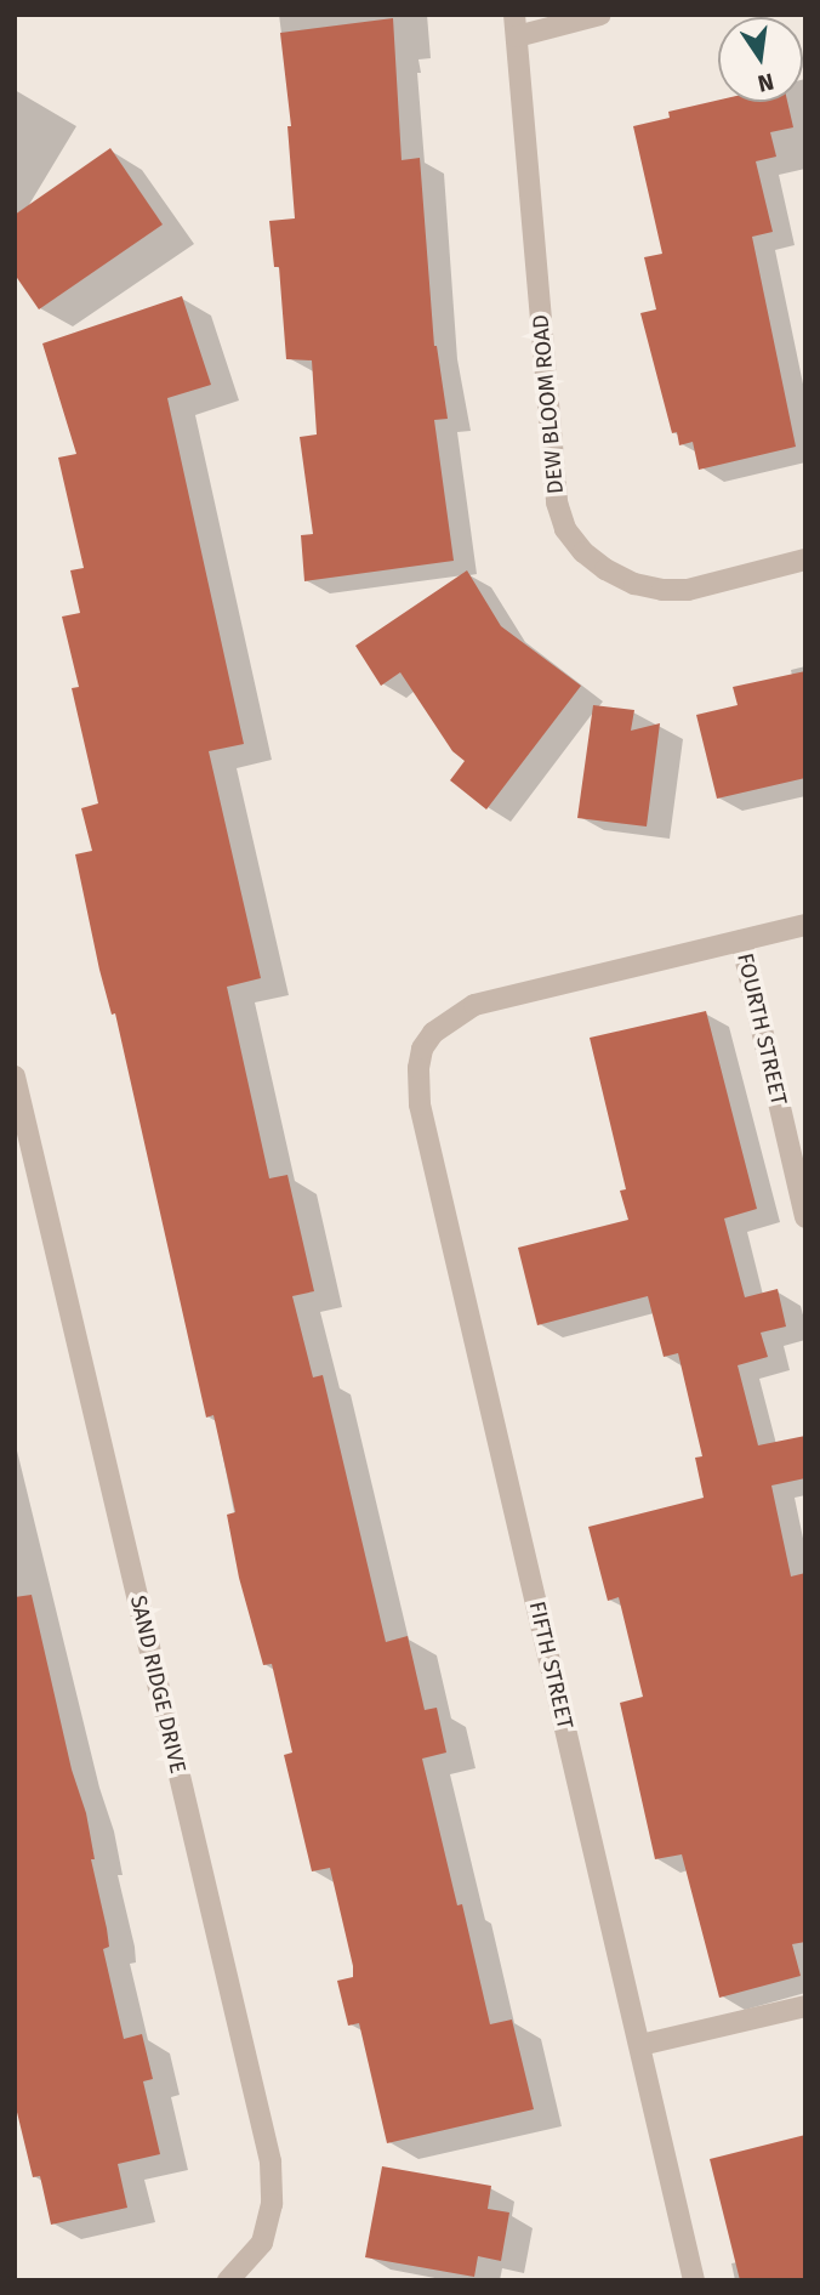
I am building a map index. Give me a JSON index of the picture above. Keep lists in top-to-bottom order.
{
  "streets": {
    "street": [
      "DEW BLOOM ROAD",
      "FOURTH STREET",
      "FIFTH STREET",
      "SAND RIDGE DRIVE"
    ]
  },
  "crossings": [
    ["FOURTH STREET", "FIFTH STREET"]
  ],
  "north": "bottom"
}
